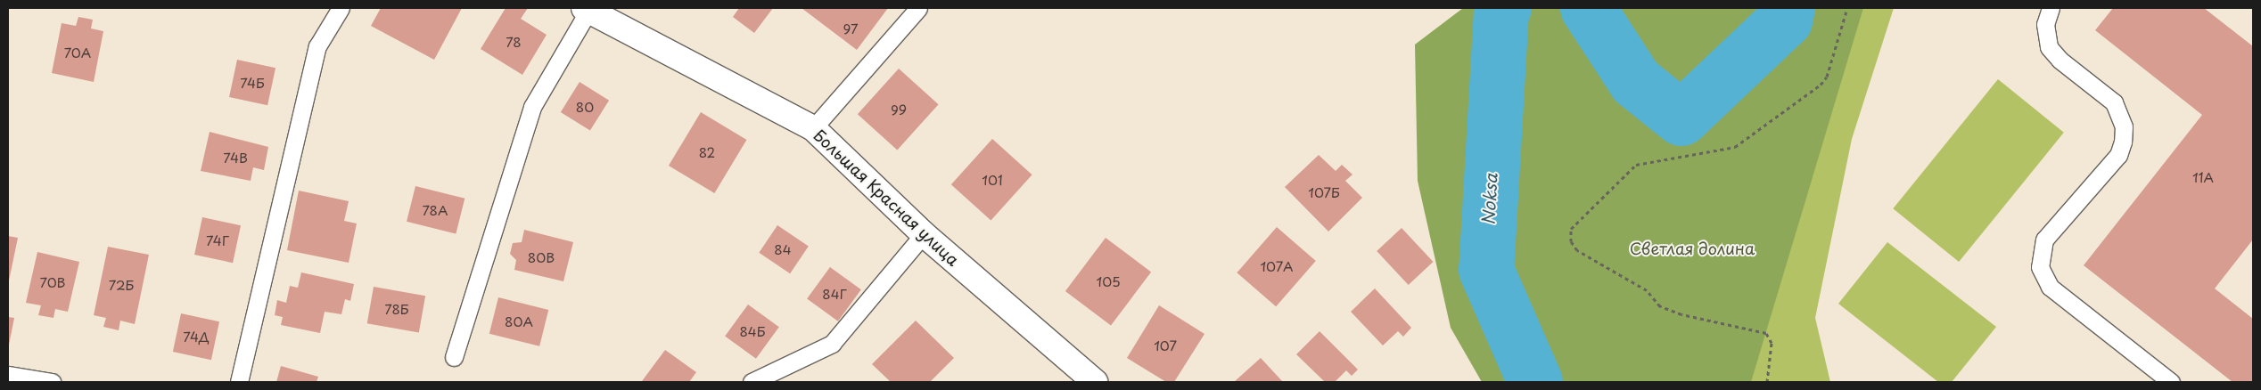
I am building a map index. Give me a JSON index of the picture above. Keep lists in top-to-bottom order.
{
  "streets": {
    "street": ["Большая Красная улица"]
  },
  "water": ["Noksa"],
  "parks": ["Светлая долина"],
  "house_numbers": [
    "97",
    "78",
    "70А",
    "74Б",
    "80",
    "99",
    "82",
    "74В",
    "11А",
    "101",
    "107Б",
    "78А",
    "74Г",
    "84",
    "80В",
    "107А",
    "105",
    "70В",
    "72Б",
    "84Г",
    "78Б",
    "80А",
    "84Б",
    "74Д",
    "107"
  ]
}
